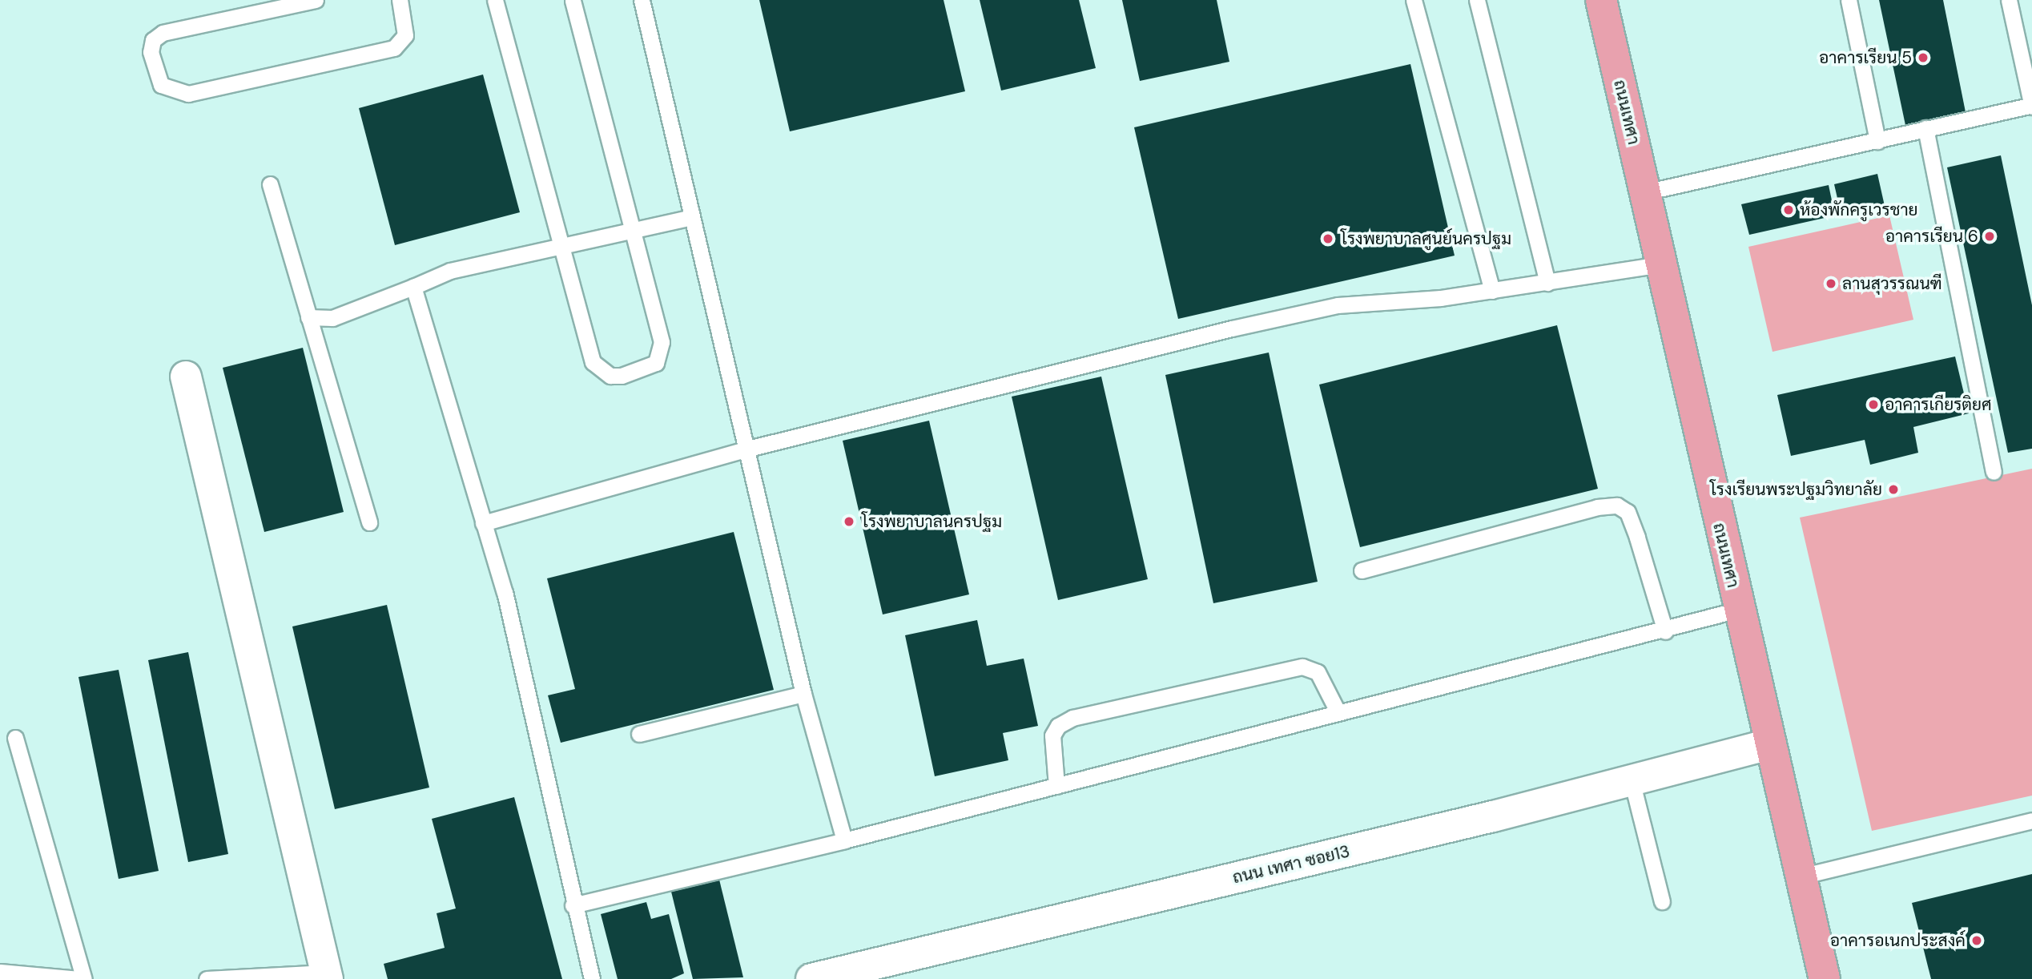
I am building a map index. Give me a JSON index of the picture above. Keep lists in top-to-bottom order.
{
  "streets": {
    "main road": ["ถนนเทศา"],
    "street": ["ถนน เทศา ซอย13"]
  },
  "crossings": [
    ["ถนนเทศา", "ถนน เทศา ซอย13"]
  ],
  "places": [
    "อาคารเรียน 5",
    "ห้องพักครูเวรชาย",
    "อาคารเรียน 6",
    "โรงพยาบาลศูนย์นครปฐม",
    "ลานสุวรรณนฑี",
    "อาคารเกียรติยศ",
    "โรงเรียนพระปฐมวิทยาลัย",
    "โรงพยาบาลนครปฐม",
    "อาคารอเนกประสงค์"
  ]
}
